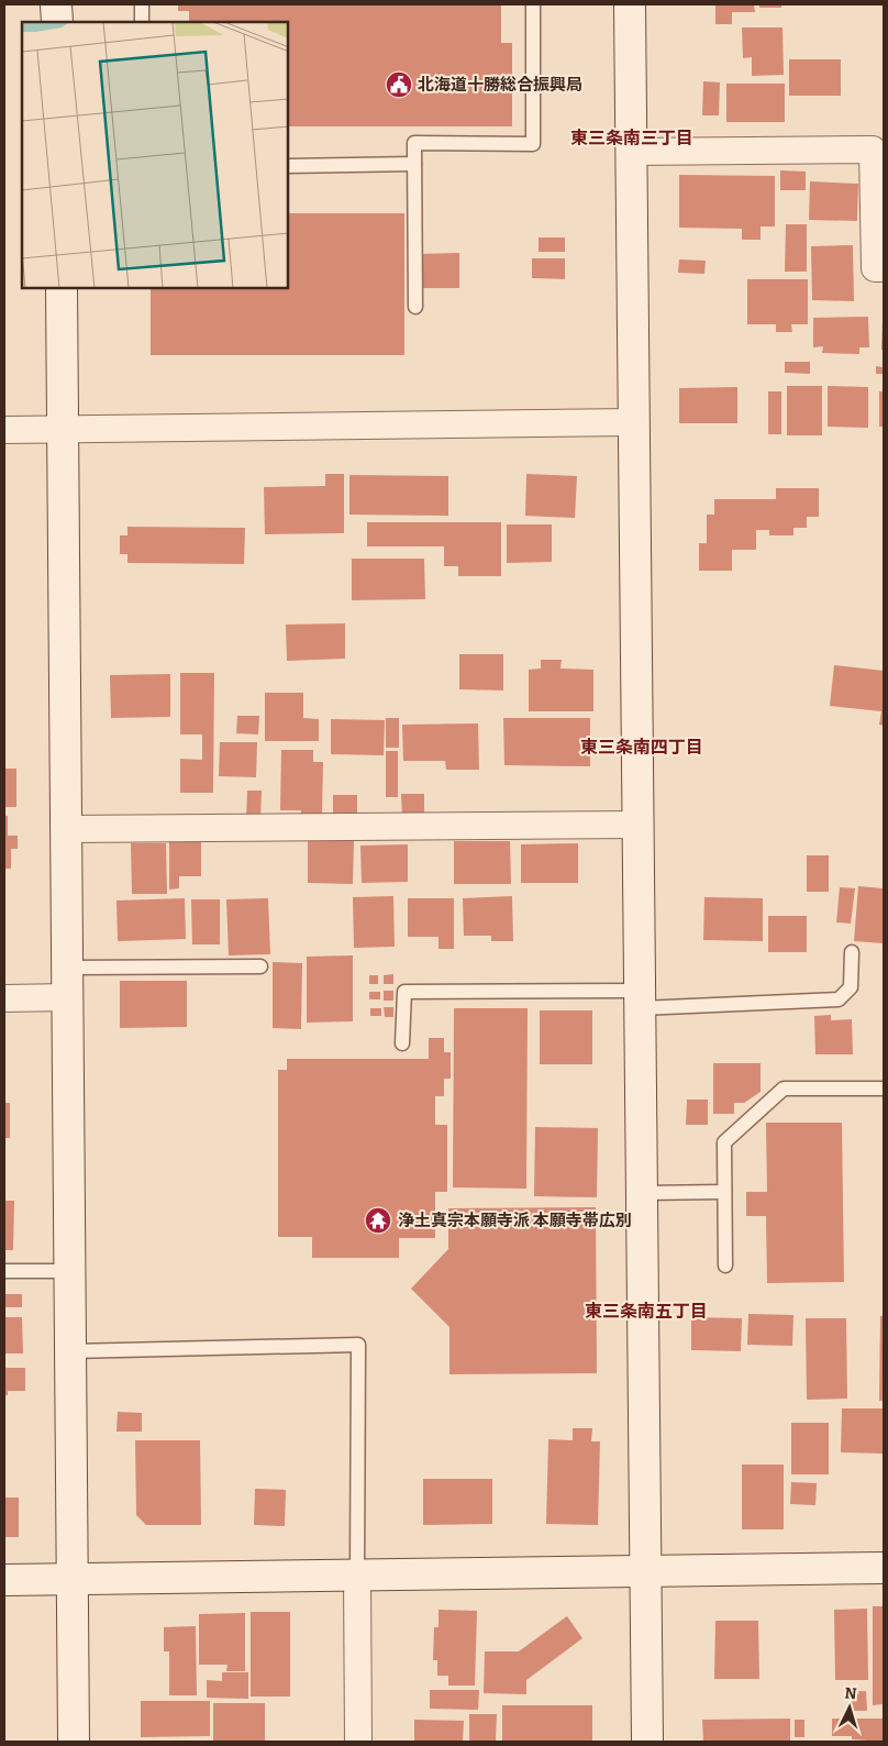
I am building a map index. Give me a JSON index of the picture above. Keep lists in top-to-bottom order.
{
  "districts": ["東三条南三丁目", "東三条南四丁目", "東三条南五丁目"],
  "places": {
    "public building": ["北海道十勝総合振興局"],
    "temple": ["浄土真宗本願寺派 本願寺帯広別"]
  },
  "north": "top"
}
